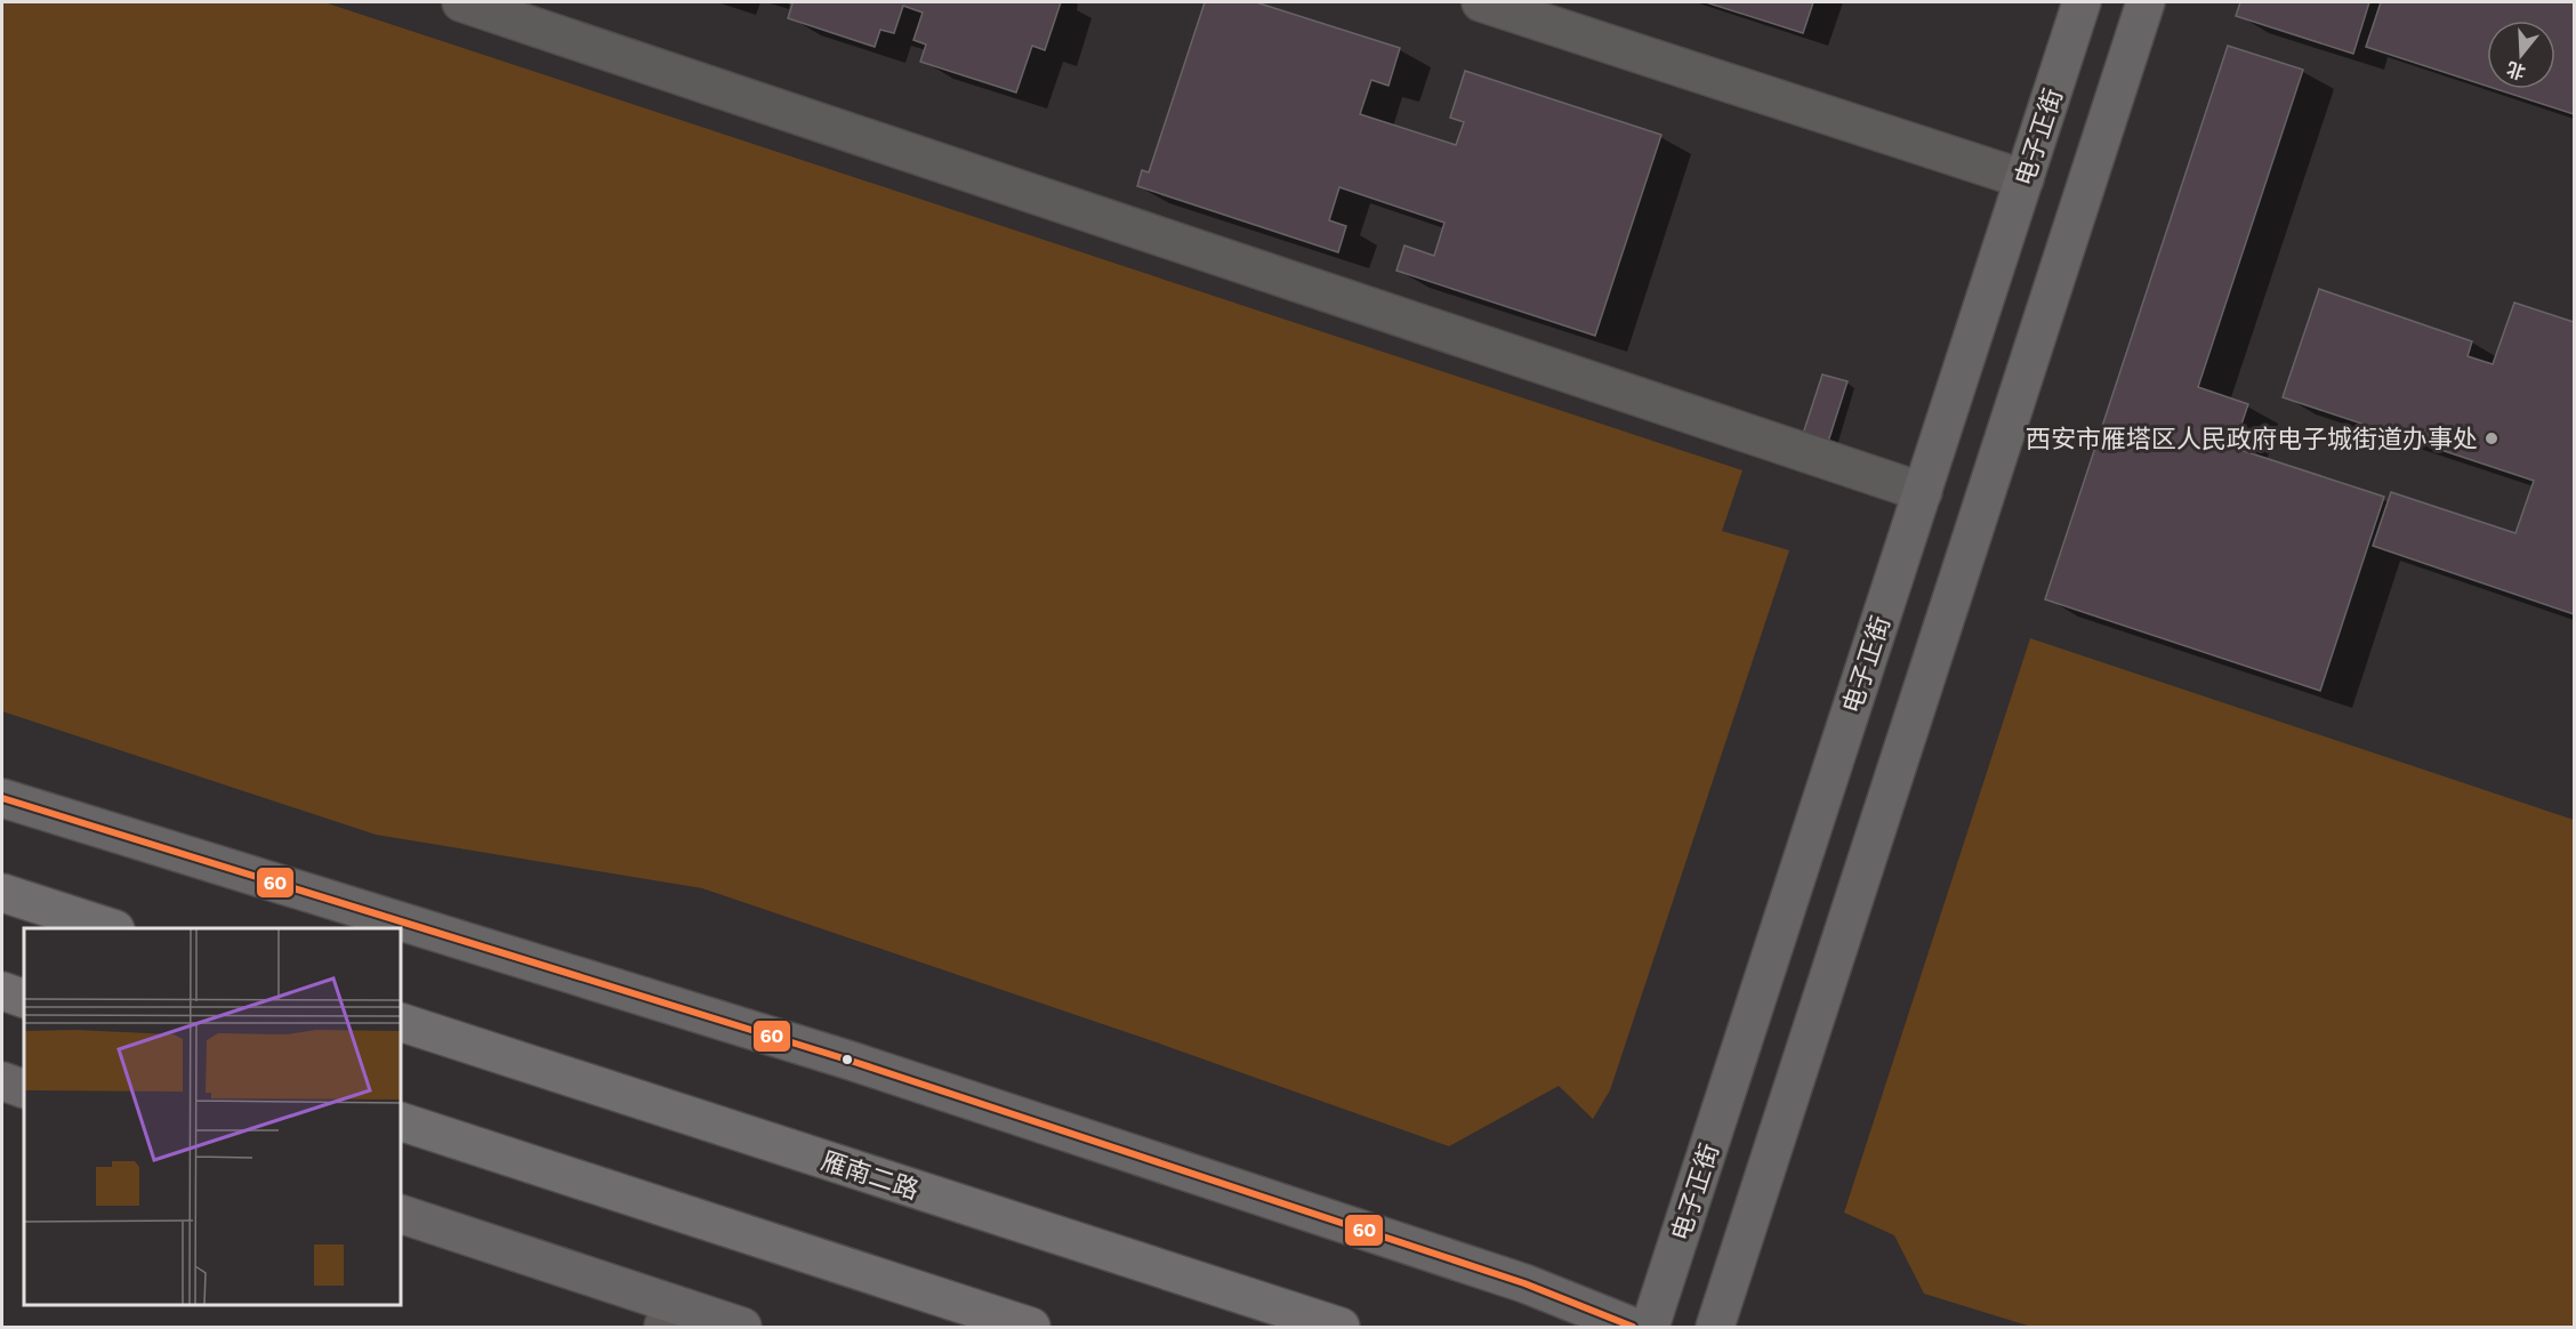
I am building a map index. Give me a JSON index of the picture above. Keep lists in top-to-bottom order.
{
  "streets": {
    "main road": ["电子正街", "雁南二路"]
  },
  "places": ["西安市雁塔区人民政府电子城街道办事处"],
  "lines": ["transit line 60"],
  "north": "bottom"
}
